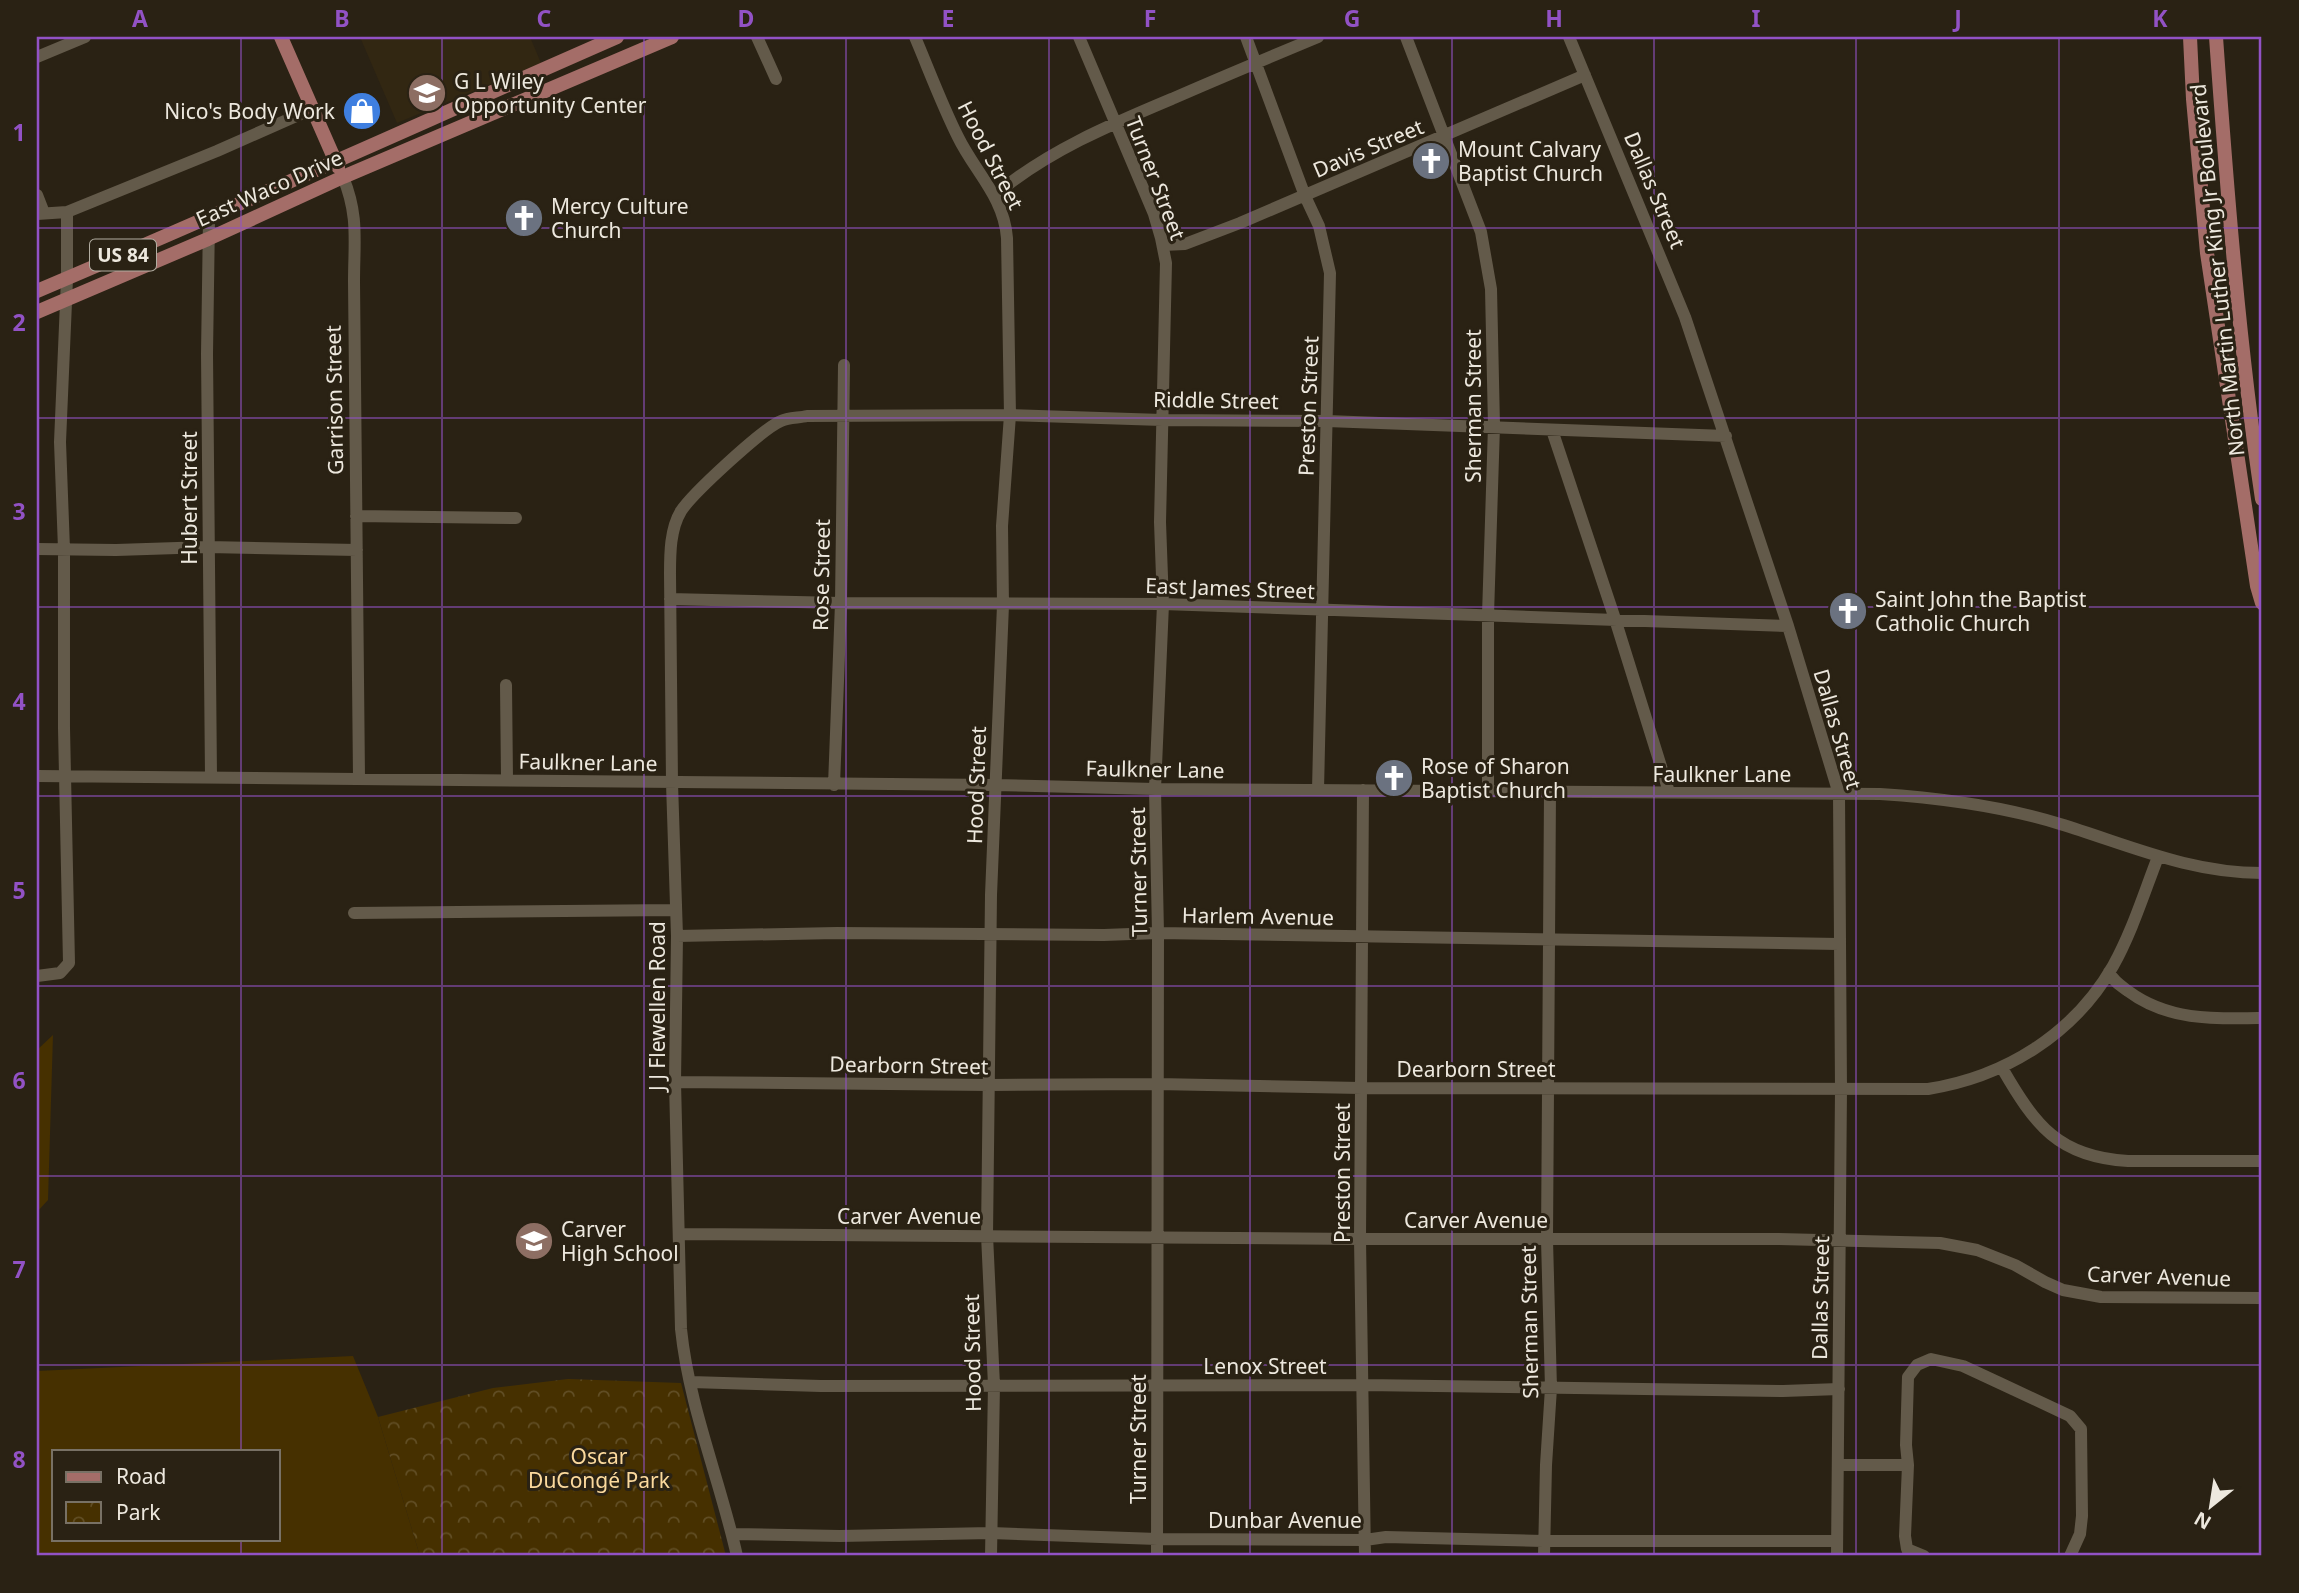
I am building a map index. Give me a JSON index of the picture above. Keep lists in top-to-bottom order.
{
  "streets": {
    "main road": [
      "East Waco Drive",
      "US 84",
      "North Martin Luther King Jr Boulevard",
      "Garrison Street"
    ],
    "street": [
      "Davis Street",
      "Hood Street",
      "Turner Street",
      "Dallas Street",
      "Riddle Street",
      "Preston Street",
      "Sherman Street",
      "Hubert Street",
      "Rose Street",
      "East James Street",
      "Faulkner Lane",
      "Harlem Avenue",
      "J J Flewellen Road",
      "Dearborn Street",
      "Carver Avenue",
      "Lenox Street",
      "Dunbar Avenue"
    ]
  },
  "crossings": [
    ["Davis Street", "Turner Street"],
    ["Davis Street", "Dallas Street"],
    ["Davis Street", "Preston Street"],
    ["Davis Street", "Sherman Street"],
    ["Hood Street", "Riddle Street"],
    ["Hood Street", "East James Street"],
    ["Hood Street", "Faulkner Lane"],
    ["Hood Street", "Harlem Avenue"],
    ["Hood Street", "Dearborn Street"],
    ["Hood Street", "Carver Avenue"],
    ["Hood Street", "Lenox Street"],
    ["Hood Street", "Dunbar Avenue"],
    ["Turner Street", "Riddle Street"],
    ["Turner Street", "East James Street"],
    ["Turner Street", "Faulkner Lane"],
    ["Turner Street", "Harlem Avenue"],
    ["Turner Street", "Dearborn Street"],
    ["Turner Street", "Carver Avenue"],
    ["Turner Street", "Lenox Street"],
    ["Turner Street", "Dunbar Avenue"],
    ["East Waco Drive", "Garrison Street"],
    ["East Waco Drive", "Hubert Street"],
    ["Dallas Street", "Riddle Street"],
    ["Dallas Street", "East James Street"],
    ["Dallas Street", "Faulkner Lane"],
    ["Dallas Street", "Harlem Avenue"],
    ["Dallas Street", "Dearborn Street"],
    ["Dallas Street", "Carver Avenue"],
    ["Dallas Street", "Lenox Street"],
    ["Dallas Street", "Dunbar Avenue"],
    ["Garrison Street", "Faulkner Lane"],
    ["Riddle Street", "Preston Street"],
    ["Riddle Street", "Sherman Street"],
    ["Riddle Street", "Rose Street"],
    ["Riddle Street", "J J Flewellen Road"],
    ["Preston Street", "East James Street"],
    ["Preston Street", "Faulkner Lane"],
    ["Preston Street", "Harlem Avenue"],
    ["Preston Street", "Dearborn Street"],
    ["Preston Street", "Carver Avenue"],
    ["Preston Street", "Lenox Street"],
    ["Preston Street", "Dunbar Avenue"],
    ["Sherman Street", "East James Street"],
    ["Sherman Street", "Faulkner Lane"],
    ["Sherman Street", "Harlem Avenue"],
    ["Sherman Street", "Dearborn Street"],
    ["Sherman Street", "Carver Avenue"],
    ["Sherman Street", "Lenox Street"],
    ["Sherman Street", "Dunbar Avenue"],
    ["Hubert Street", "Faulkner Lane"],
    ["Rose Street", "East James Street"],
    ["Rose Street", "Faulkner Lane"],
    ["East James Street", "J J Flewellen Road"],
    ["Faulkner Lane", "J J Flewellen Road"],
    ["Faulkner Lane", "Dearborn Street"],
    ["Harlem Avenue", "J J Flewellen Road"],
    ["J J Flewellen Road", "Dearborn Street"],
    ["J J Flewellen Road", "Carver Avenue"],
    ["J J Flewellen Road", "Lenox Street"],
    ["J J Flewellen Road", "Dunbar Avenue"]
  ],
  "parks": ["Oscar DuCongé Park"],
  "places": {
    "school or university": ["G L Wiley Opportunity Center", "Carver High School"],
    "shop": ["Nico's Body Work"],
    "church": [
      "Mount Calvary Baptist Church",
      "Mercy Culture Church",
      "Saint John the Baptist Catholic Church",
      "Rose of Sharon Baptist Church"
    ]
  },
  "legend": ["Road", "Park"],
  "north": "bottom left",
  "grid": {
    "columns": [
      "A",
      "B",
      "C",
      "D",
      "E",
      "F",
      "G",
      "H",
      "I",
      "J",
      "K"
    ],
    "rows": [
      "1",
      "2",
      "3",
      "4",
      "5",
      "6",
      "7",
      "8"
    ]
  }
}
